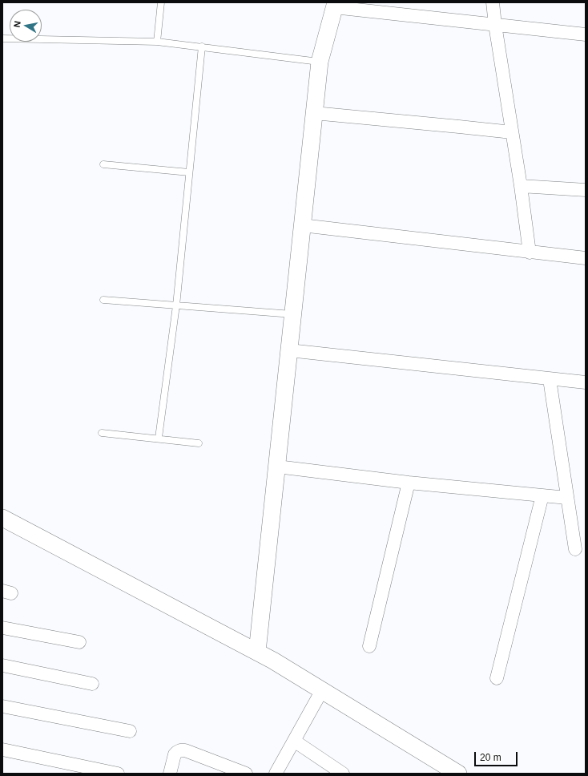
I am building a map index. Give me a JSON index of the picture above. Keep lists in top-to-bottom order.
{
  "scale_bar": "20 m",
  "north": "left"
}
